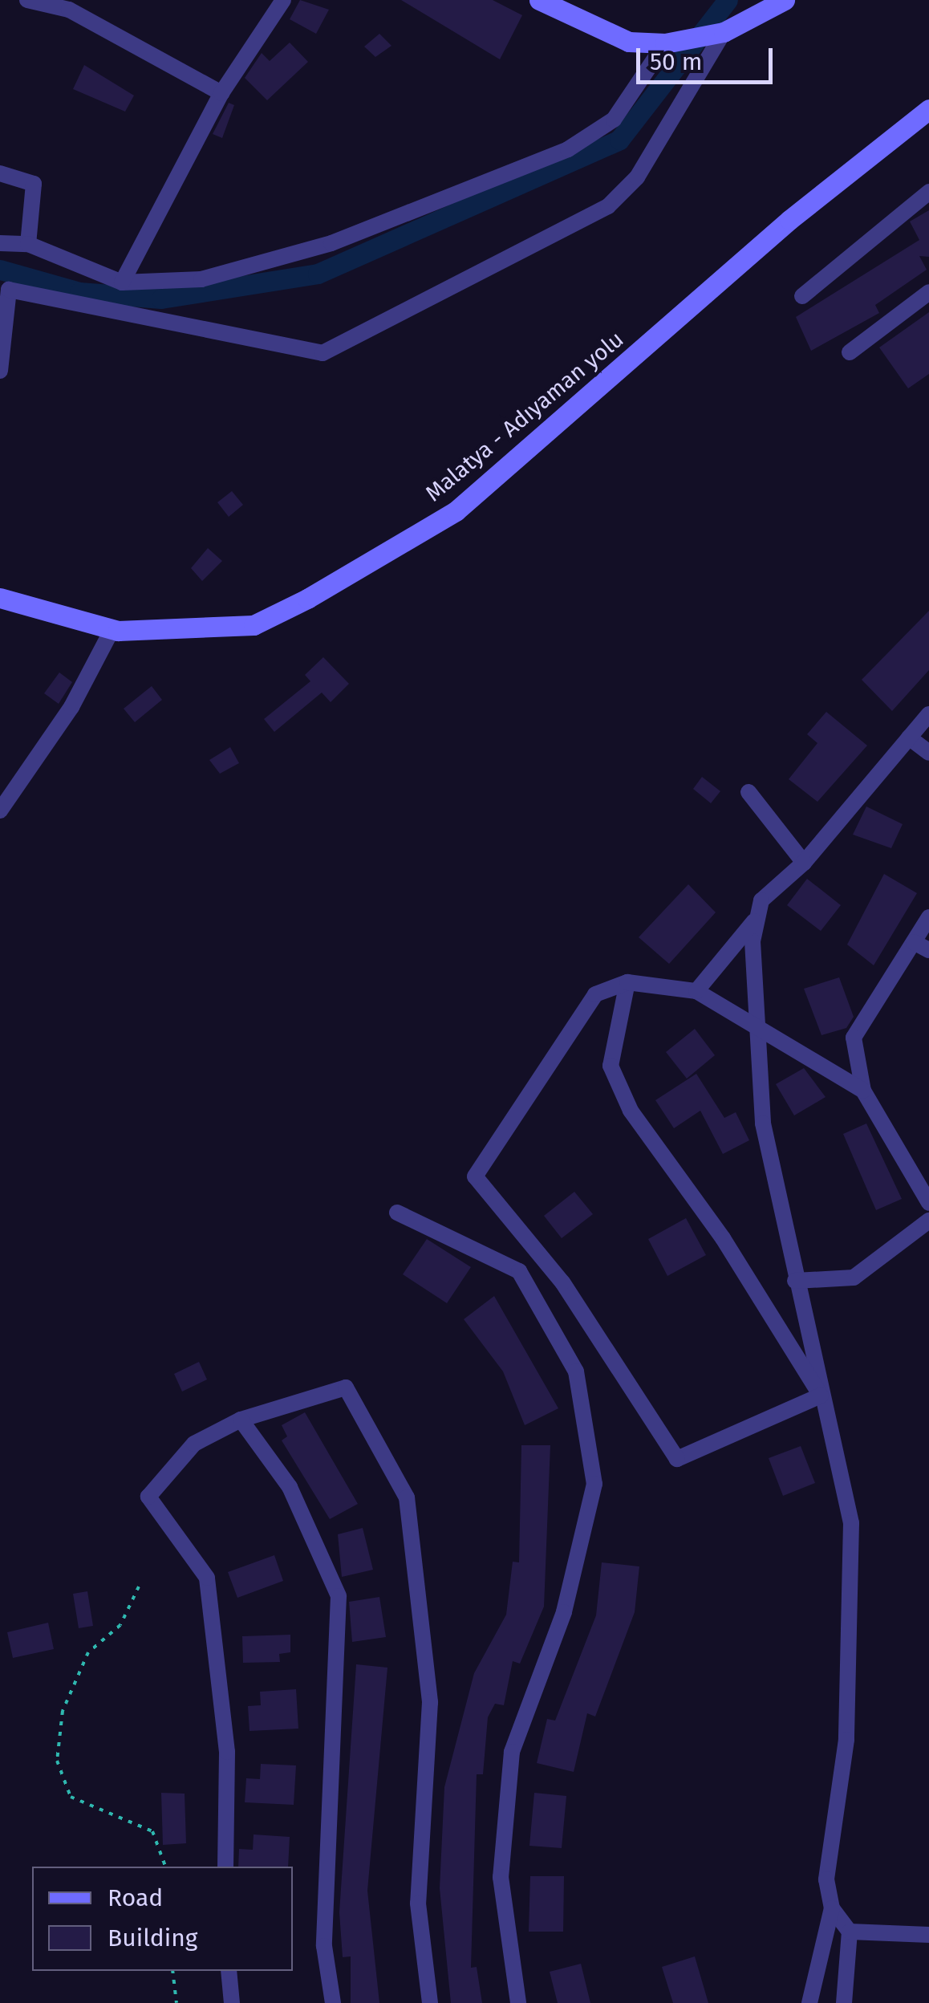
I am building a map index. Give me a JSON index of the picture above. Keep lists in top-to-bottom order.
{
  "streets": {
    "main road": ["Malatya - Adıyaman yolu"]
  },
  "legend": ["Road", "Building"],
  "scale_bar": "50 m"
}
